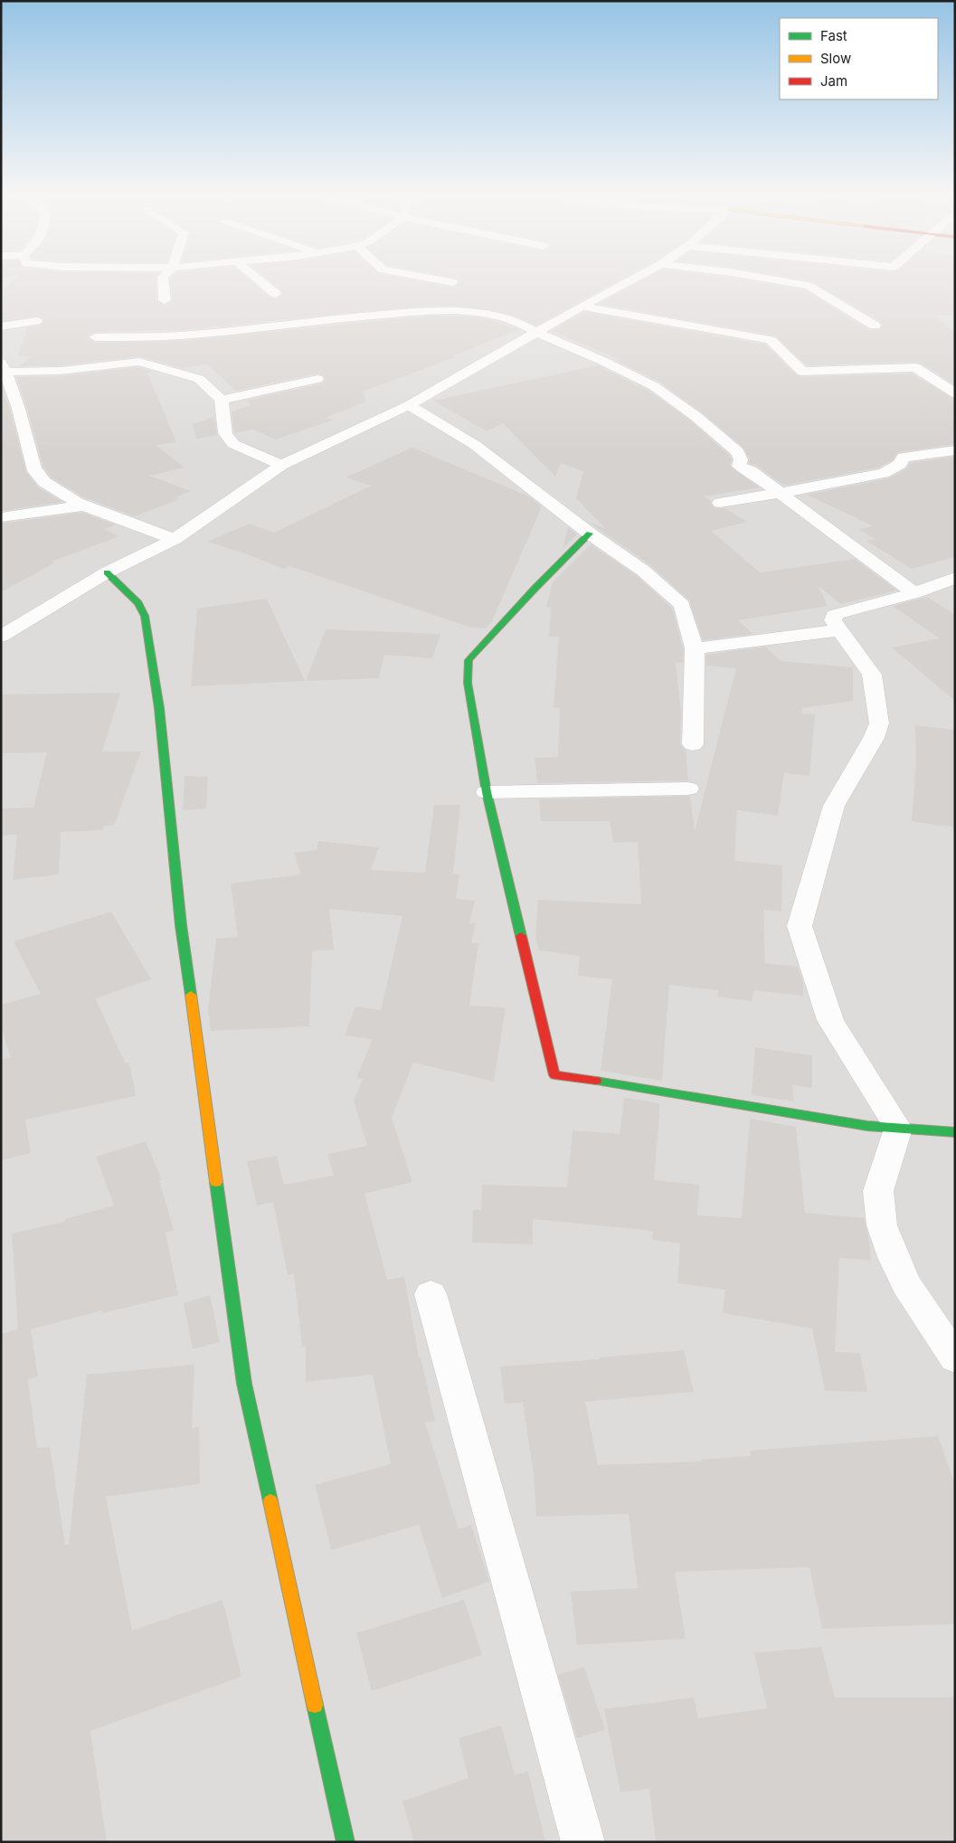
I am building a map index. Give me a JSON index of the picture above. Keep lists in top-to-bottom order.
{
  "legend": ["Fast", "Slow", "Jam"]
}
